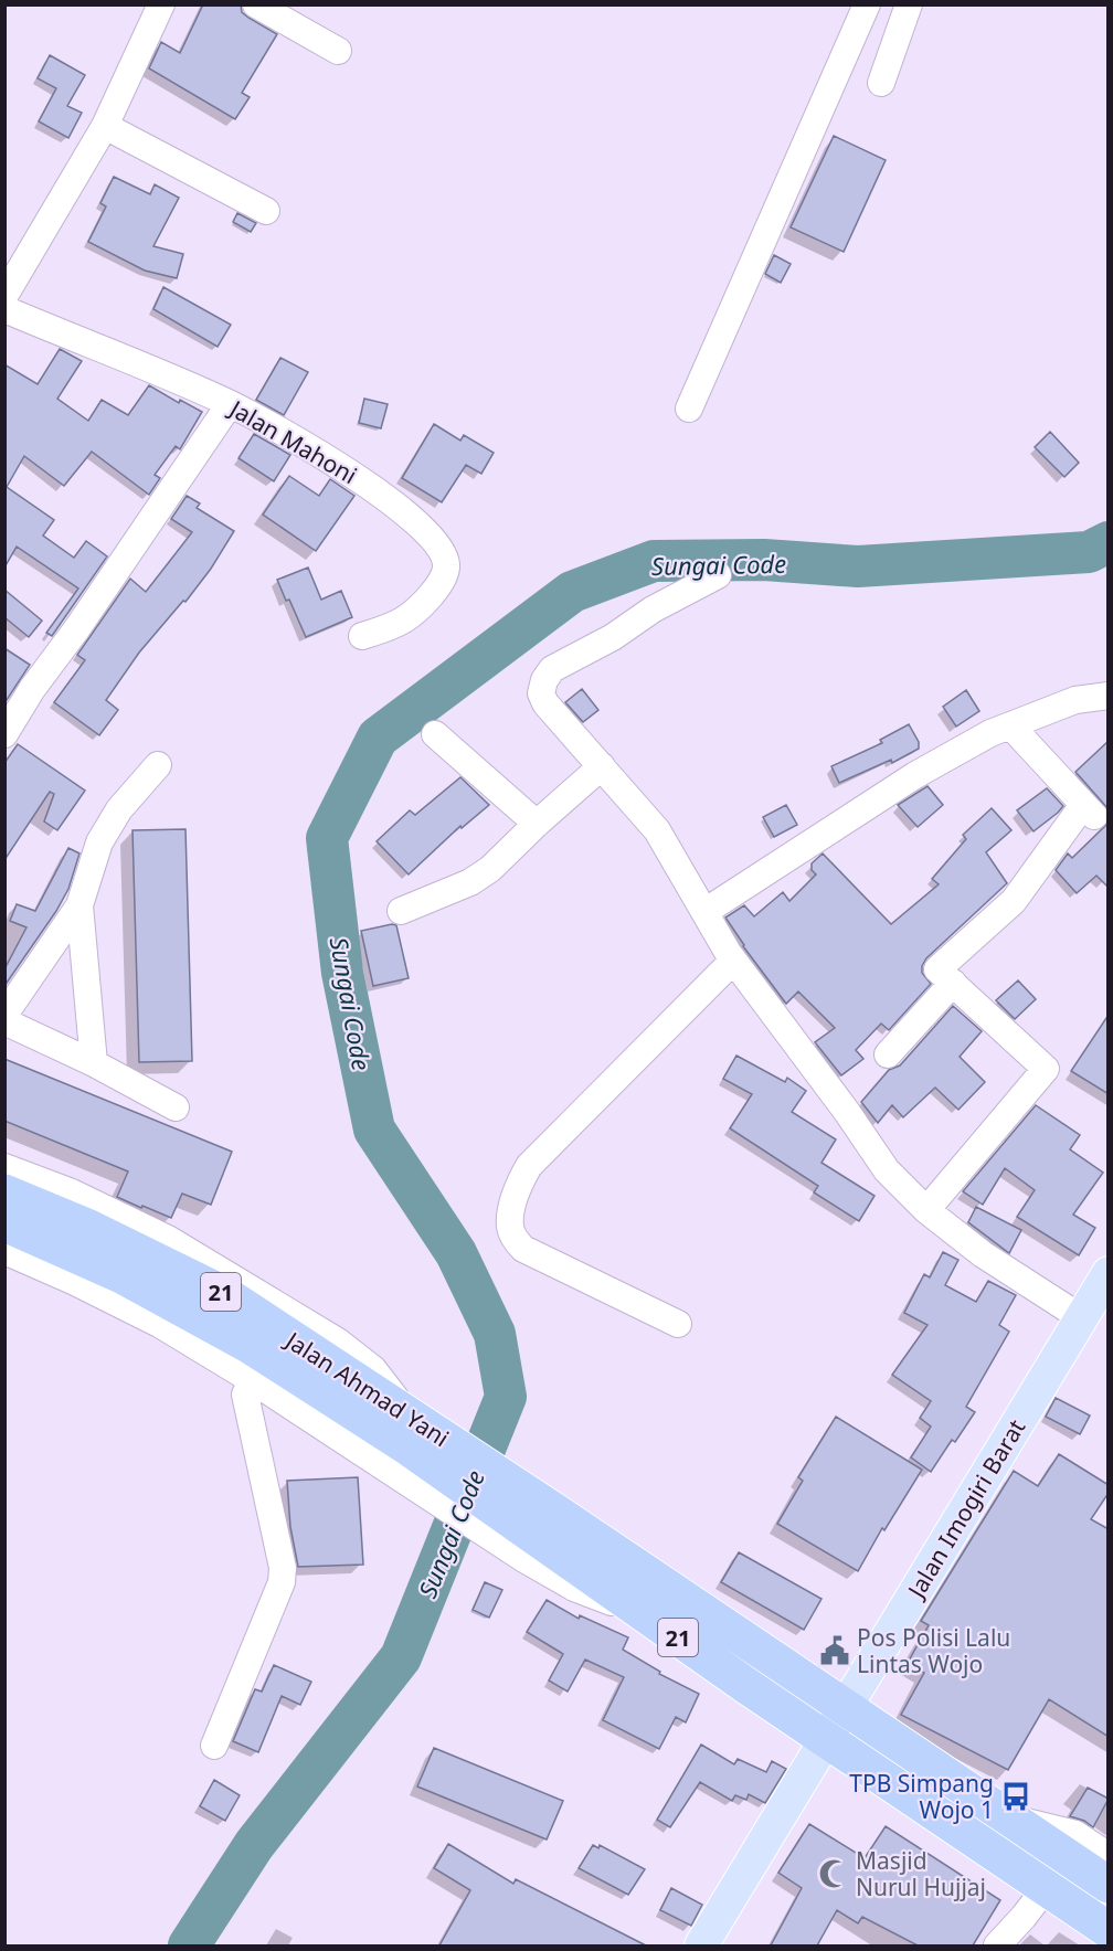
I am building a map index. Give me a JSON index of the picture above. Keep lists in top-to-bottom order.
{
  "streets": {
    "highway": ["21", "Jalan Ahmad Yani"],
    "main road": ["Jalan Imogiri Barat"],
    "street": ["Jalan Mahoni"]
  },
  "crossings": [
    ["21", "Jalan Ahmad Yani"],
    ["21", "Jalan Imogiri Barat"],
    ["Jalan Ahmad Yani", "Jalan Imogiri Barat"]
  ],
  "water": ["Sungai Code"],
  "places": {
    "public building": ["Pos Polisi Lalu Lintas Wojo"],
    "bus stop": ["TPB Simpang Wojo 1"],
    "mosque": ["Masjid Nurul Hujjaj"]
  }
}
